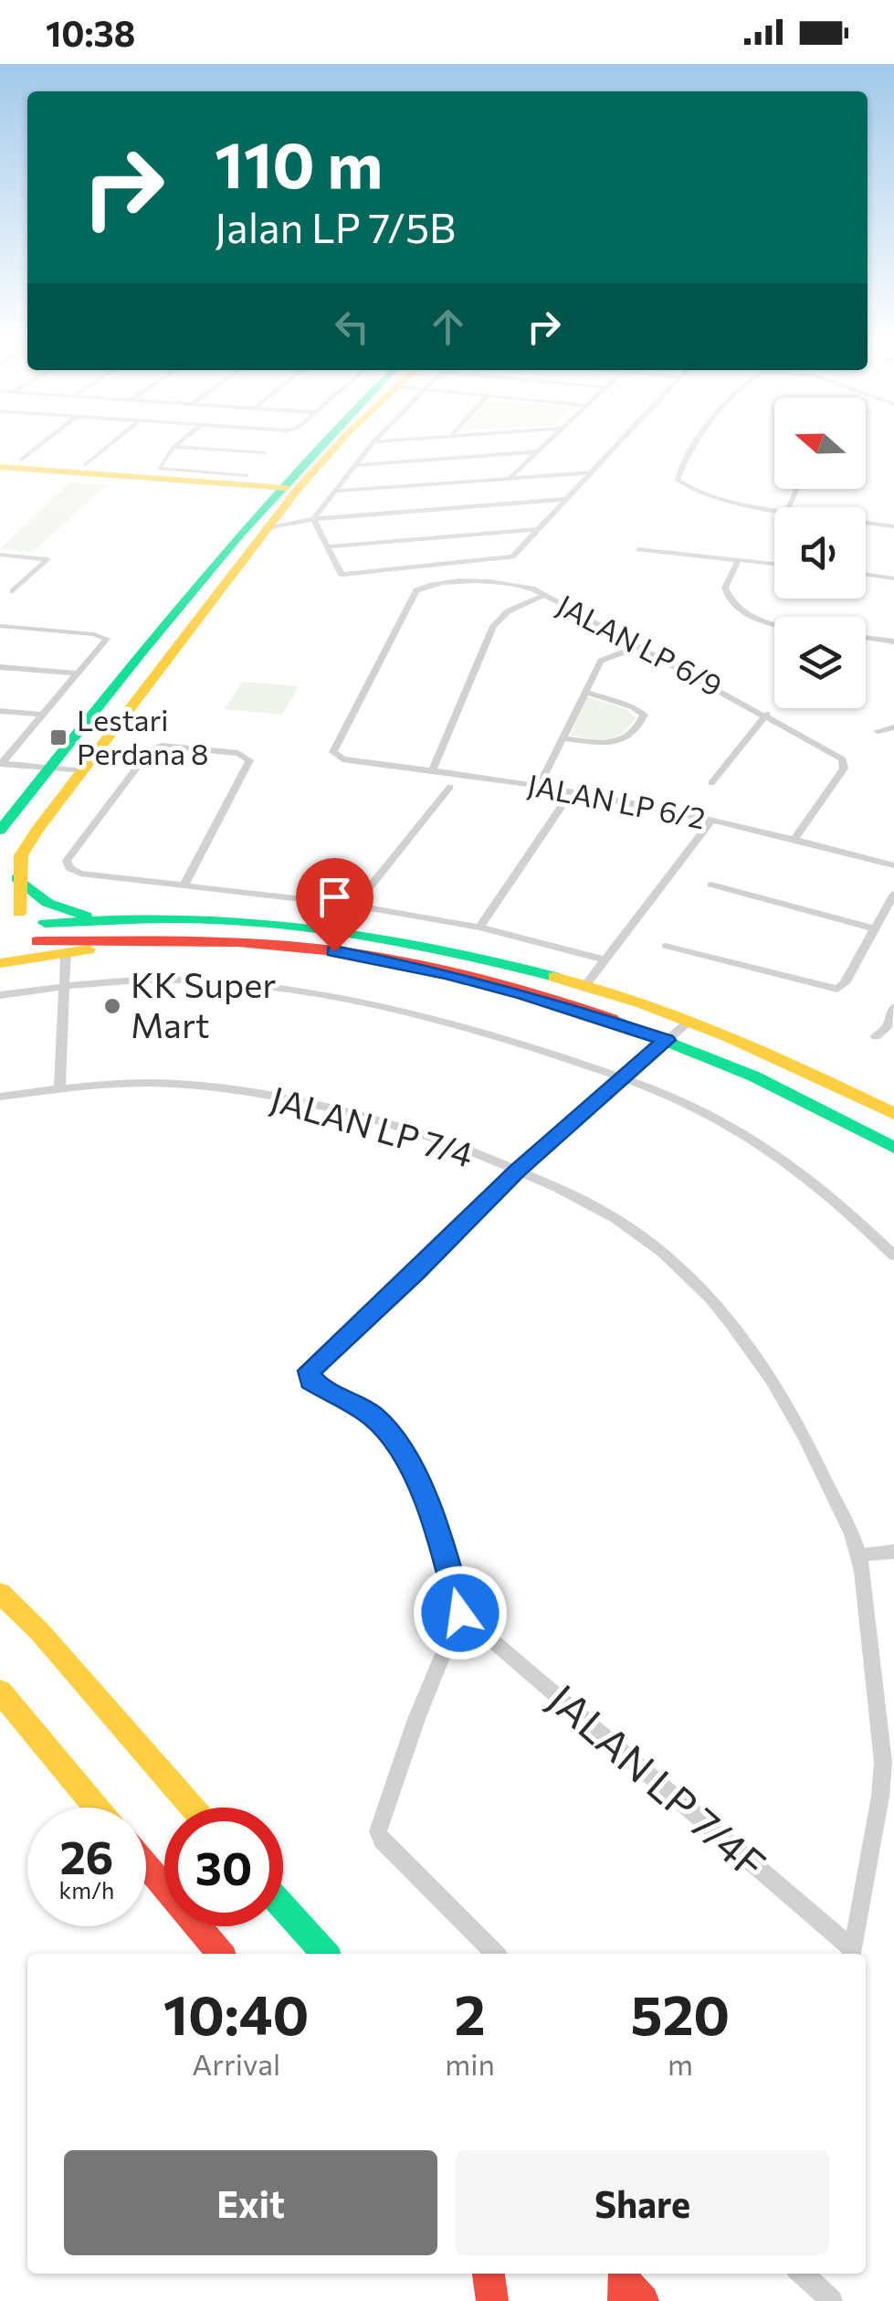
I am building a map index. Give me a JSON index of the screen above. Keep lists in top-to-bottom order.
{
  "streets": {
    "street": [
      "JALAN LP 6/9",
      "JALAN LP 6/2",
      "JALAN LP 7/4",
      "JALAN LP 7/4F"
    ]
  },
  "crossings": [
    ["JALAN LP 6/9", "JALAN LP 6/2"],
    ["JALAN LP 7/4", "JALAN LP 7/4F"]
  ],
  "places": {
    "transit": ["Lestari Perdana 8"],
    "other": ["KK Super Mart"]
  },
  "north": "left",
  "page": {
    "status": "10:38",
    "turn": ["110 m", "Jalan LP 7/5B"],
    "speed": "26 km/h",
    "limit": "30",
    "eta": [
      "10:40",
      "Arrival",
      "2",
      "min",
      "520",
      "m"
    ],
    "buttons": ["Exit", "Share"]
  }
}
